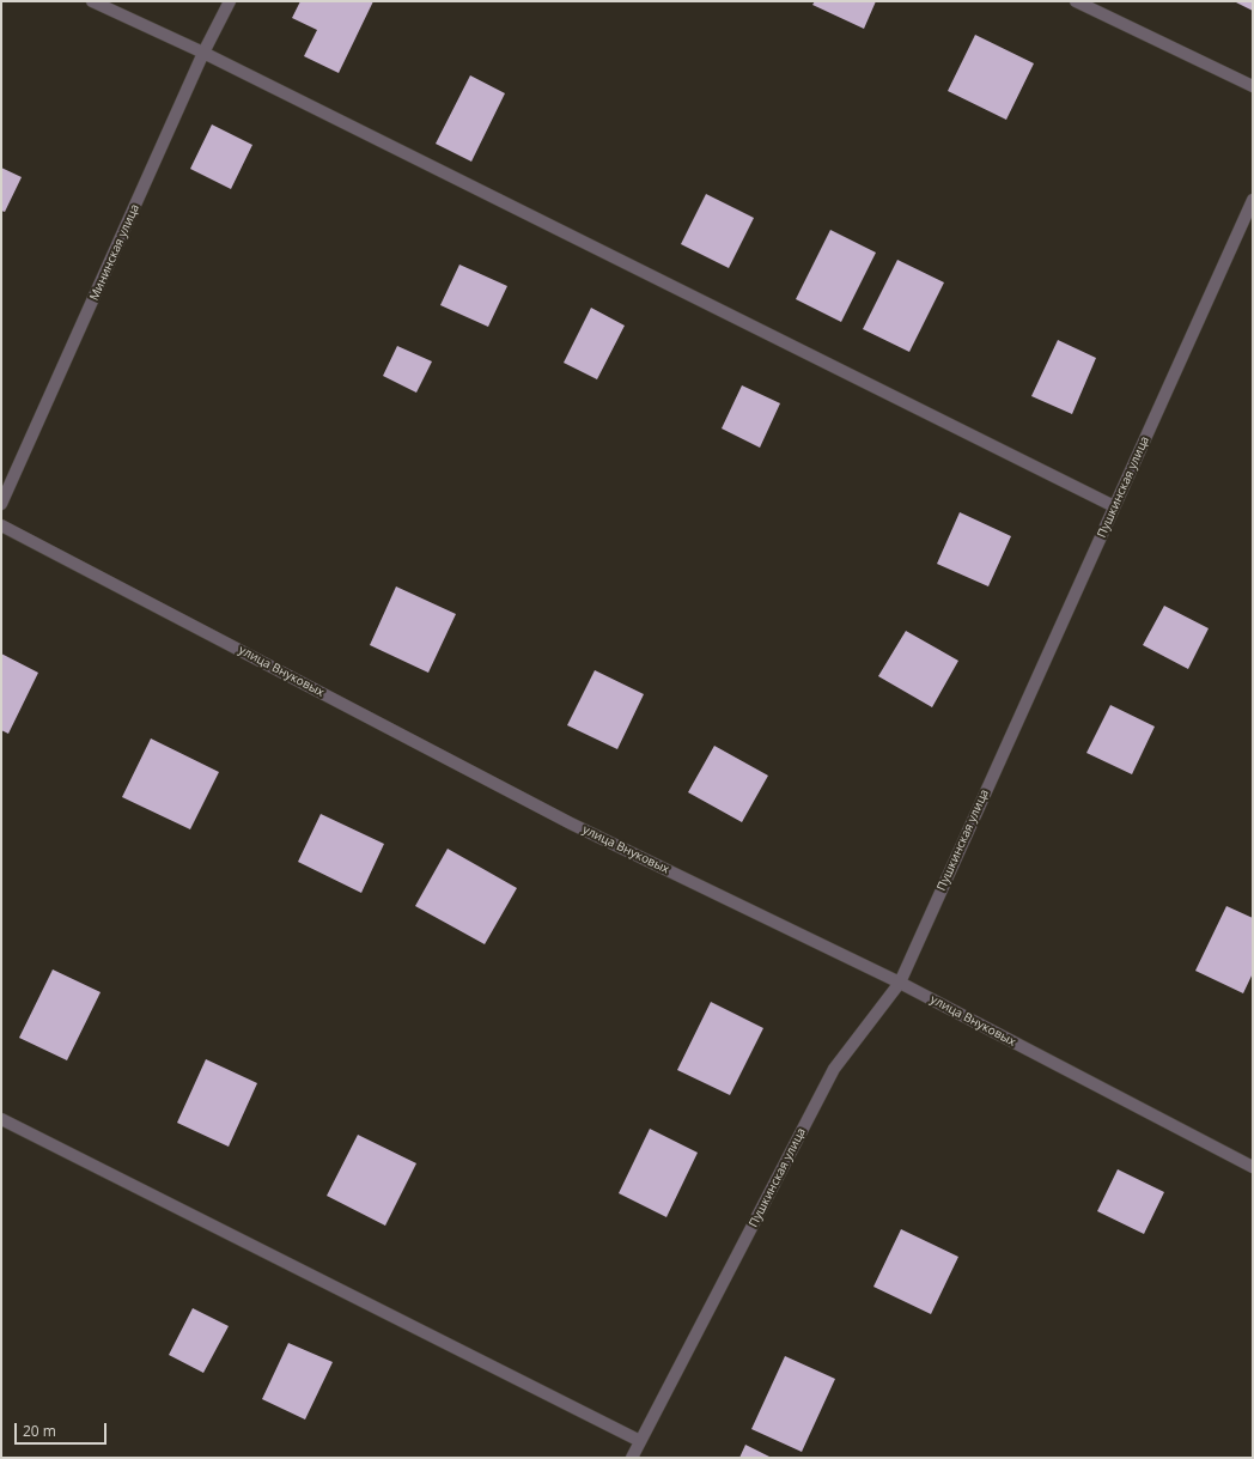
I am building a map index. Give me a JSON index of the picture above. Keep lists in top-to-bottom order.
{
  "streets": {
    "street": ["Мининская улица", "Пушкинская улица", "улица Внуковых"]
  },
  "crossings": [
    ["Пушкинская улица", "улица Внуковых"]
  ],
  "scale_bar": "20 m"
}
